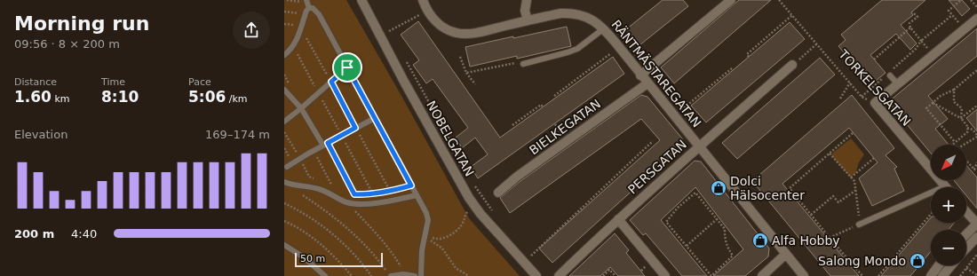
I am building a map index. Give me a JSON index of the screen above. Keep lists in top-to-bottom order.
{
  "streets": {
    "street": [
      "RÄNTMÄSTAREGATAN",
      "TORKELSGATAN",
      "BIELKEGATAN",
      "NOBELGATAN",
      "PERSGATAN"
    ]
  },
  "crossings": [
    ["RÄNTMÄSTAREGATAN", "BIELKEGATAN"],
    ["RÄNTMÄSTAREGATAN", "PERSGATAN"]
  ],
  "places": {
    "shop": ["Dolci Hälsocenter", "Alfa Hobby", "Salong Mondo"]
  },
  "scale_bar": "50 m",
  "north": "bottom left",
  "page": {
    "heading": ["Morning run", "09:56 · 8 × 200 m"],
    "stats": [
      ["Distance", "1.60 km"],
      ["Time", "8:10"],
      ["Pace", "5:06 /km"]
    ],
    "chart": ["Elevation", "169–174 m"],
    "map_buttons": ["+", "−"],
    "list": [
      {
        "name": "200 m",
        "note": "4:40"
      }
    ],
    "scale": "50 m"
  }
}
